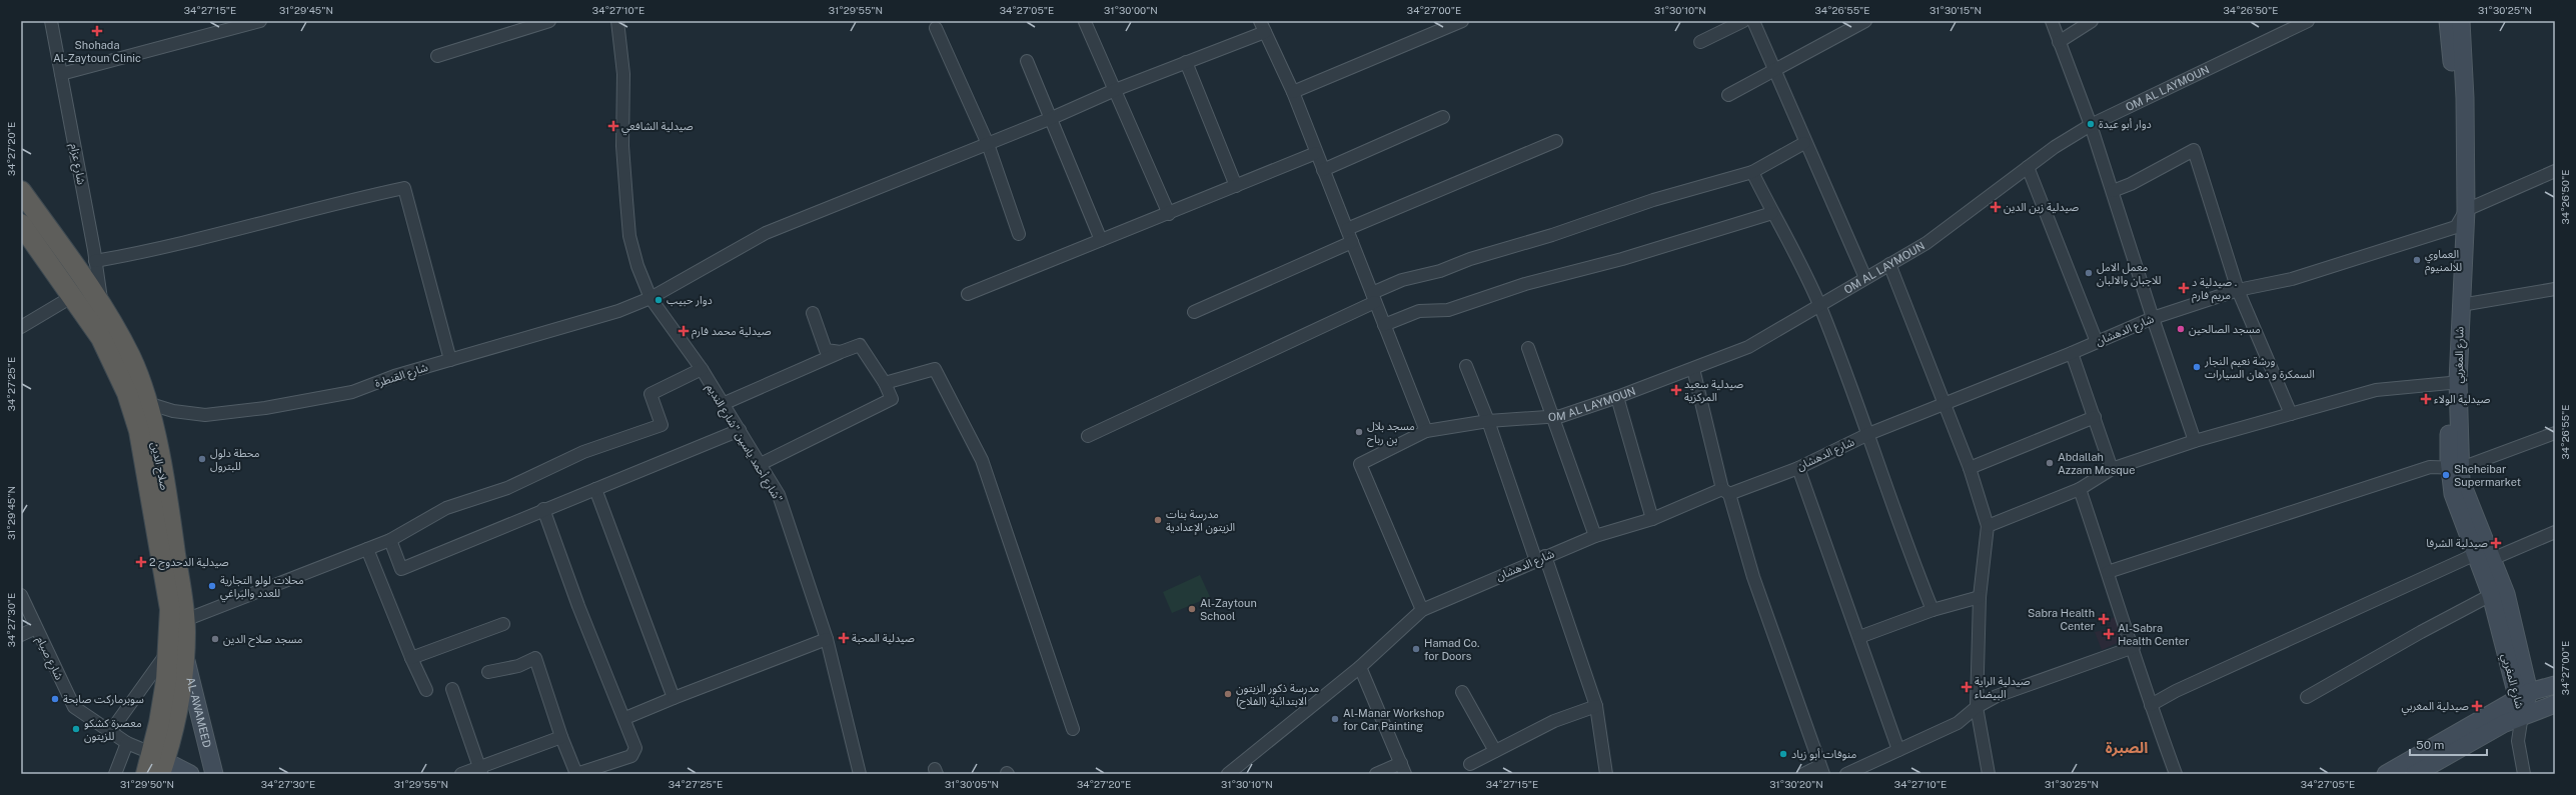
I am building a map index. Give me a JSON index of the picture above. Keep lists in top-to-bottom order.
{
  "streets": {
    "highway": ["صلاح الدين"],
    "main road": ["شارع المغربي", "AL-AWAMEED"],
    "street": [
      "OM AL LAYMOUN",
      "شارع عزام",
      "شارع الدهشان",
      "شارع القنطرة",
      "شارع أحمد ياسين \"شارع النديم\"",
      "شارع صيام"
    ]
  },
  "crossings": [
    ["OM AL LAYMOUN", "شارع الدهشان"],
    ["شارع عزام", "صلاح الدين"],
    ["شارع الدهشان", "شارع المغربي"],
    ["شارع القنطرة", "شارع أحمد ياسين \"شارع النديم\""],
    ["شارع القنطرة", "صلاح الدين"],
    ["صلاح الدين", "شارع صيام"],
    ["صلاح الدين", "AL-AWAMEED"]
  ],
  "districts": ["الصبرة"],
  "places": {
    "health": [
      "Shohada Al-Zaytoun Clinic",
      "صيدلية الشافعي",
      "صيدلية زين الدين",
      "صيدلية د . مريم فارم",
      "صيدلية محمد فارم",
      "صيدلية سعيد المركزية",
      "صيدلية الولاء",
      "صيدلية الشرفا",
      "صيدلية الدحدوح 2",
      "Sabra Health Center",
      "Al-Sabra Health Center",
      "صيدلية المحبة",
      "صيدلية الراية البيضاء",
      "صيدلية المغربي"
    ],
    "other": [
      "دوار أبو عيدة",
      "العماوي للالمنيوم",
      "معمل الامل للاجبان والالبان",
      "دوار حبيب",
      "مسجد الصالحين",
      "ورشة نعيم النجار السمكرة و دهان السيارات",
      "مسجد بلال بن رباح",
      "محطة دلول للبترول",
      "Abdallah Azzam Mosque",
      "Sheheibar Supermarket",
      "مدرسة بنات الزيتون الإعدادية",
      "محلات لولو التجارية للعدد والبراغي",
      "Al-Zaytoun School",
      "مسجد صلاح الدين",
      "Hamad Co. for Doors",
      "مدرسة ذكور الزيتون الابتدائية (الفلاح)",
      "سوبرماركت صابحة",
      "Al-Manar Workshop for Car Painting",
      "معصرة كشكو للزيتون",
      "منوفات أبو زياد"
    ]
  },
  "scale_bar": "50 m",
  "coordinates": [
    "34°27'15\"E",
    "31°29'45\"N",
    "34°27'10\"E",
    "31°29'55\"N",
    "34°27'05\"E",
    "31°30'00\"N",
    "34°27'00\"E",
    "31°30'10\"N",
    "34°26'55\"E",
    "31°30'15\"N",
    "34°26'50\"E",
    "31°30'25\"N",
    "34°27'20\"E",
    "34°27'25\"E",
    "34°27'30\"E",
    "31°29'50\"N",
    "31°30'05\"N",
    "31°30'20\"N"
  ]
}
